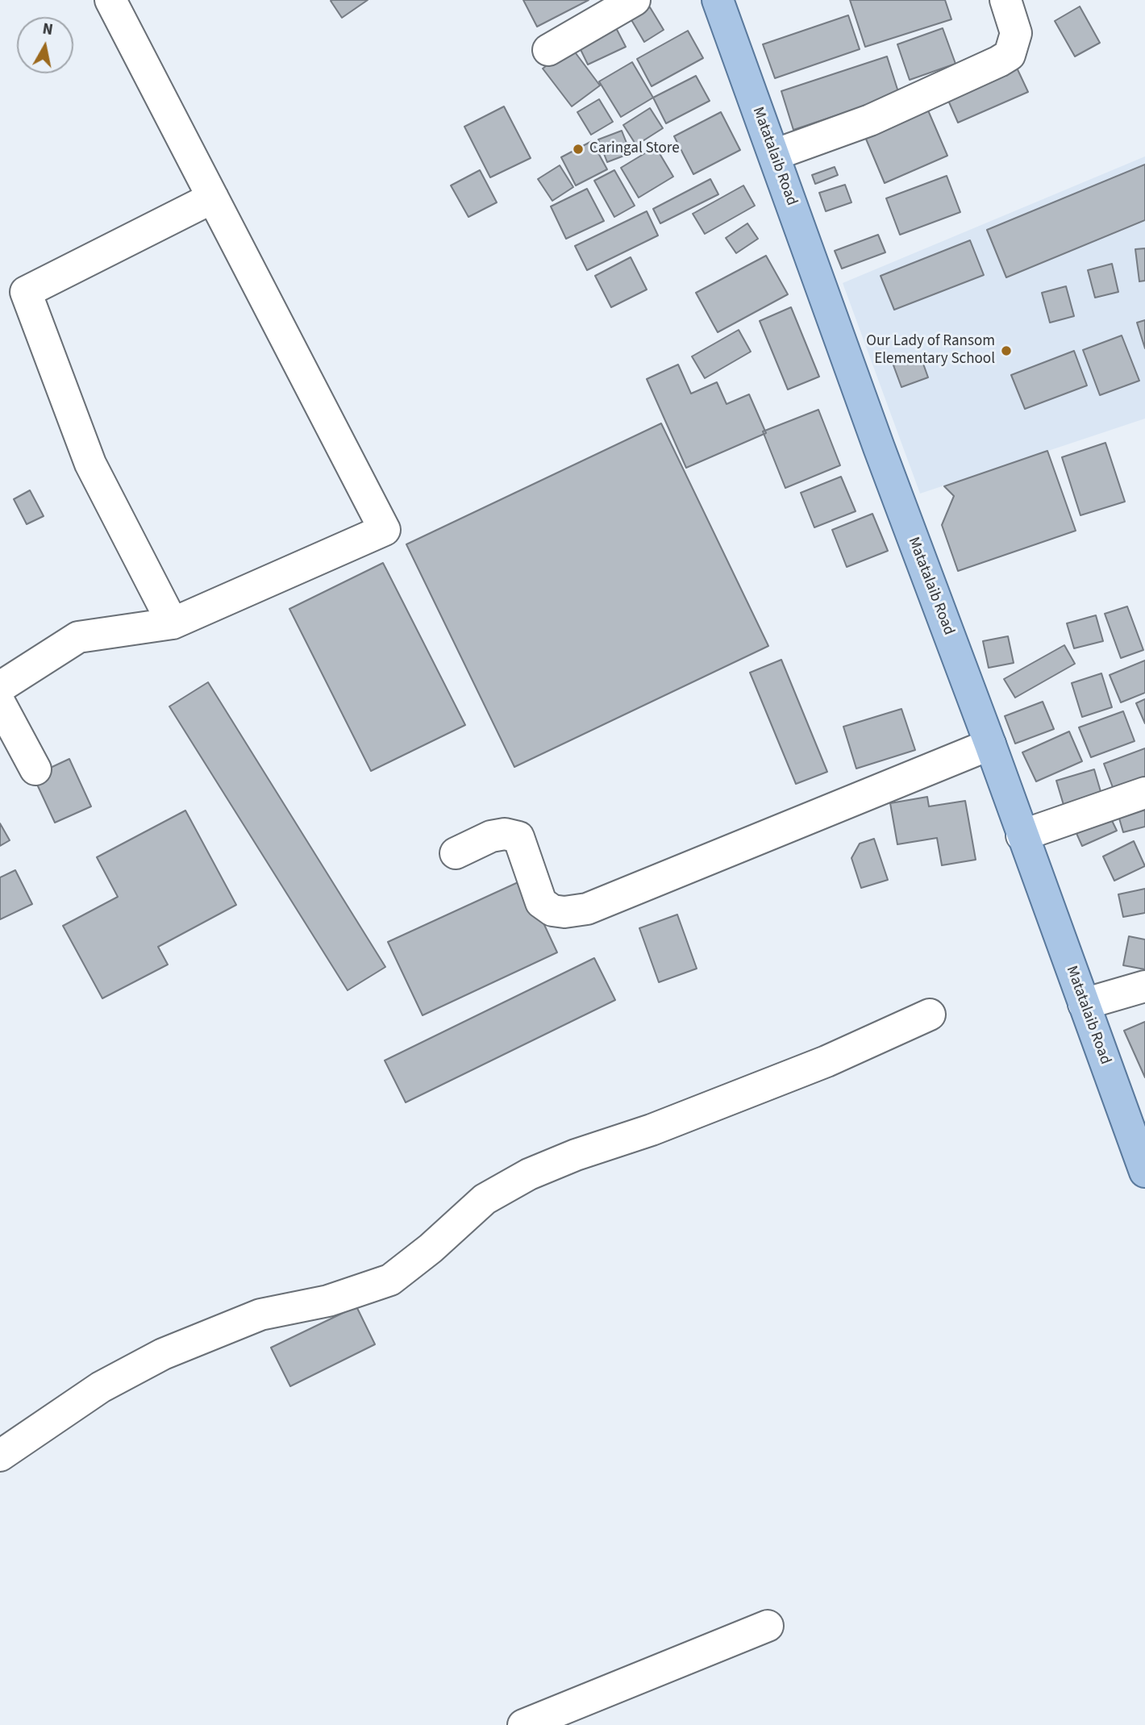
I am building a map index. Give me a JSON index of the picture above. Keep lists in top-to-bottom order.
{
  "streets": {
    "main road": ["Matatalaib Road"]
  },
  "places": ["Caringal Store", "Our Lady of Ransom Elementary School"],
  "north": "top"
}
